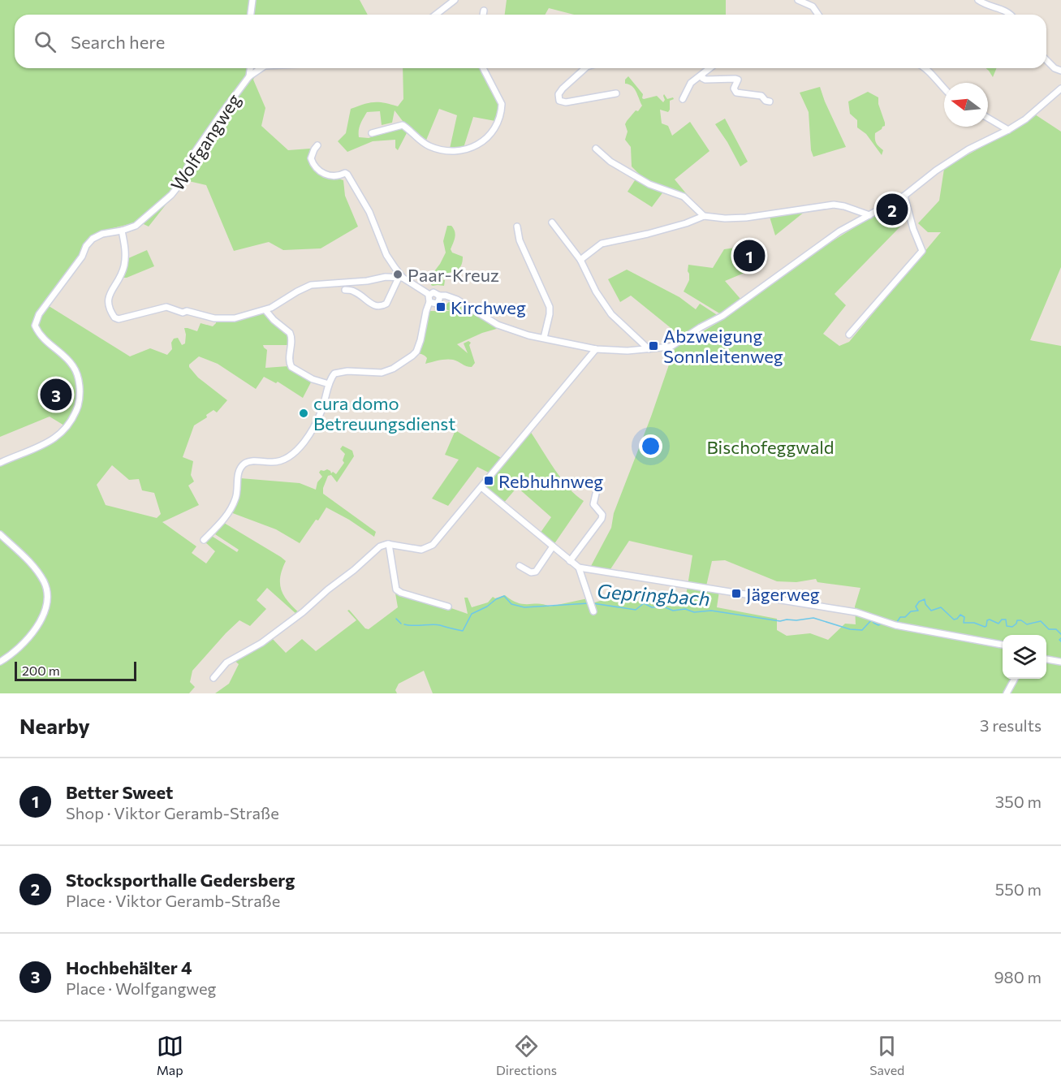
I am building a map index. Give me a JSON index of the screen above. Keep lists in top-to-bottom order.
{
  "streets": {
    "street": ["Wolfgangweg"]
  },
  "water": ["Gepringbach"],
  "parks": ["Bischofeggwald"],
  "places": {
    "other": ["Paar-Kreuz", "cura domo Betreuungsdienst"],
    "transit": [
      "Kirchweg",
      "Abzweigung Sonnleitenweg",
      "Rebhuhnweg",
      "Jägerweg"
    ]
  },
  "scale_bar": "200 m",
  "north": "left",
  "page": {
    "search": "Search here",
    "pins": ["2", "1", "3"],
    "scale": "200 m",
    "heading": ["Nearby", "3 results"],
    "list": [
      {
        "mark": "1",
        "name": "Better Sweet",
        "note": "Shop · Viktor Geramb-Straße",
        "value": "350 m"
      },
      {
        "mark": "2",
        "name": "Stocksporthalle Gedersberg",
        "note": "Place · Viktor Geramb-Straße",
        "value": "550 m"
      },
      {
        "mark": "3",
        "name": "Hochbehälter 4",
        "note": "Place · Wolfgangweg",
        "value": "980 m"
      }
    ],
    "nav": ["Map", "Directions", "Saved"]
  }
}
